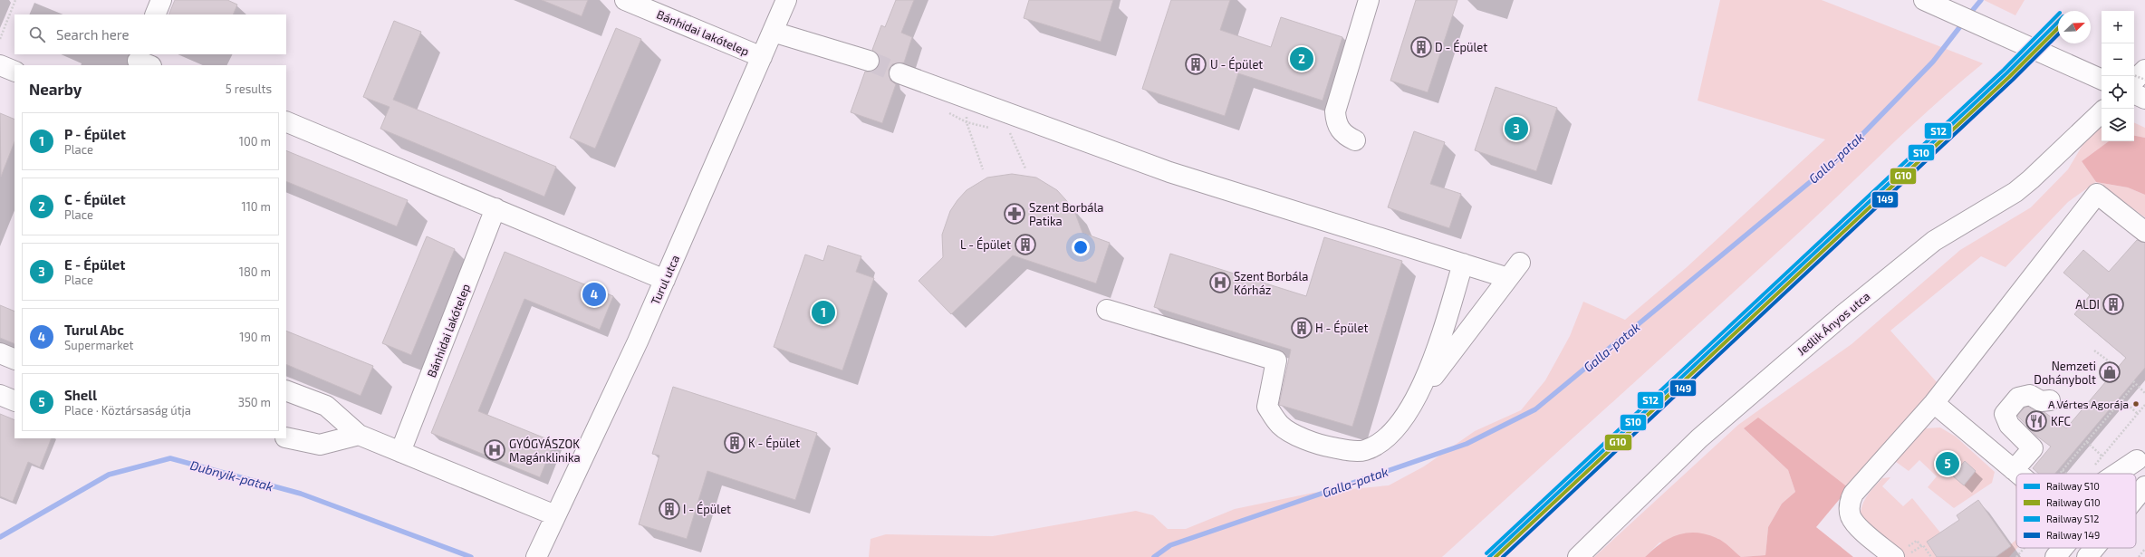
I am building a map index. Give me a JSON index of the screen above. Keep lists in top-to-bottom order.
{
  "streets": {
    "street": ["Bánhidai lakótelep", "Turul utca", "Jedlik Ányos utca"]
  },
  "crossings": [
    ["Bánhidai lakótelep", "Turul utca"]
  ],
  "water": ["Galla-patak", "Dubnyik-patak"],
  "places": {
    "building": [
      "D - Épület",
      "U - Épület",
      "L - Épület",
      "ALDI",
      "H - Épület",
      "K - Épület",
      "I - Épület"
    ],
    "pharmacy": ["Szent Borbála Patika"],
    "hospital": ["Szent Borbála Kórház", "GYÓGYÁSZOK Magánklinika"],
    "shop": ["Nemzeti Dohánybolt"],
    "other": ["A Vértes Agorája"],
    "restaurant": ["KFC"]
  },
  "lines": [
    "rail line S12",
    "rail line S10",
    "rail line G10",
    "rail line 149"
  ],
  "legend": [
    "Railway S10",
    "Railway G10",
    "Railway S12",
    "Railway 149"
  ],
  "north": "top right",
  "page": {
    "map_buttons": ["+", "−"],
    "search": "Search here",
    "pins": [
      "2",
      "3",
      "4",
      "1",
      "5"
    ],
    "heading": ["Nearby", "5 results"],
    "list": [
      {
        "mark": "1",
        "name": "P - Épület",
        "note": "Place",
        "value": "100 m"
      },
      {
        "mark": "2",
        "name": "C - Épület",
        "note": "Place",
        "value": "110 m"
      },
      {
        "mark": "3",
        "name": "E - Épület",
        "note": "Place",
        "value": "180 m"
      },
      {
        "mark": "4",
        "name": "Turul Abc",
        "note": "Supermarket",
        "value": "190 m"
      },
      {
        "mark": "5",
        "name": "Shell",
        "note": "Place · Köztársaság útja",
        "value": "350 m"
      }
    ]
  }
}
